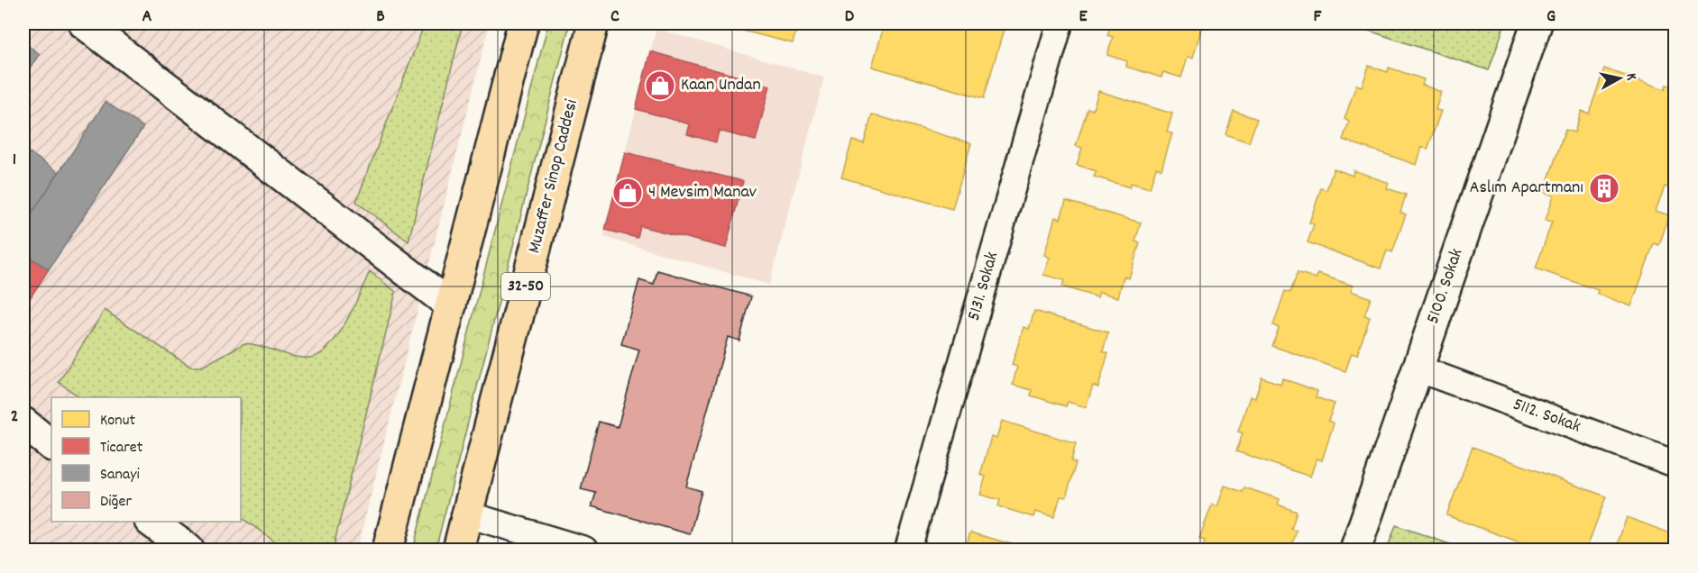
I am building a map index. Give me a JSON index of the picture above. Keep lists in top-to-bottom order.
{
  "streets": {
    "main road": ["Muzaffer Sinop Caddesi", "32-50"],
    "street": ["5100. Sokak"],
    "lane": ["5131. Sokak", "5112. Sokak"]
  },
  "crossings": [
    ["5100. Sokak", "5112. Sokak"]
  ],
  "places": {
    "shop": ["Kaan Undan", "4 Mevsim Manav"],
    "building": ["Aslım Apartmanı"]
  },
  "legend": [
    "Konut",
    "Ticaret",
    "Sanayi",
    "Diğer"
  ],
  "north": "right",
  "grid": {
    "columns": [
      "A",
      "B",
      "C",
      "D",
      "E",
      "F",
      "G"
    ],
    "rows": ["1", "2"]
  }
}
